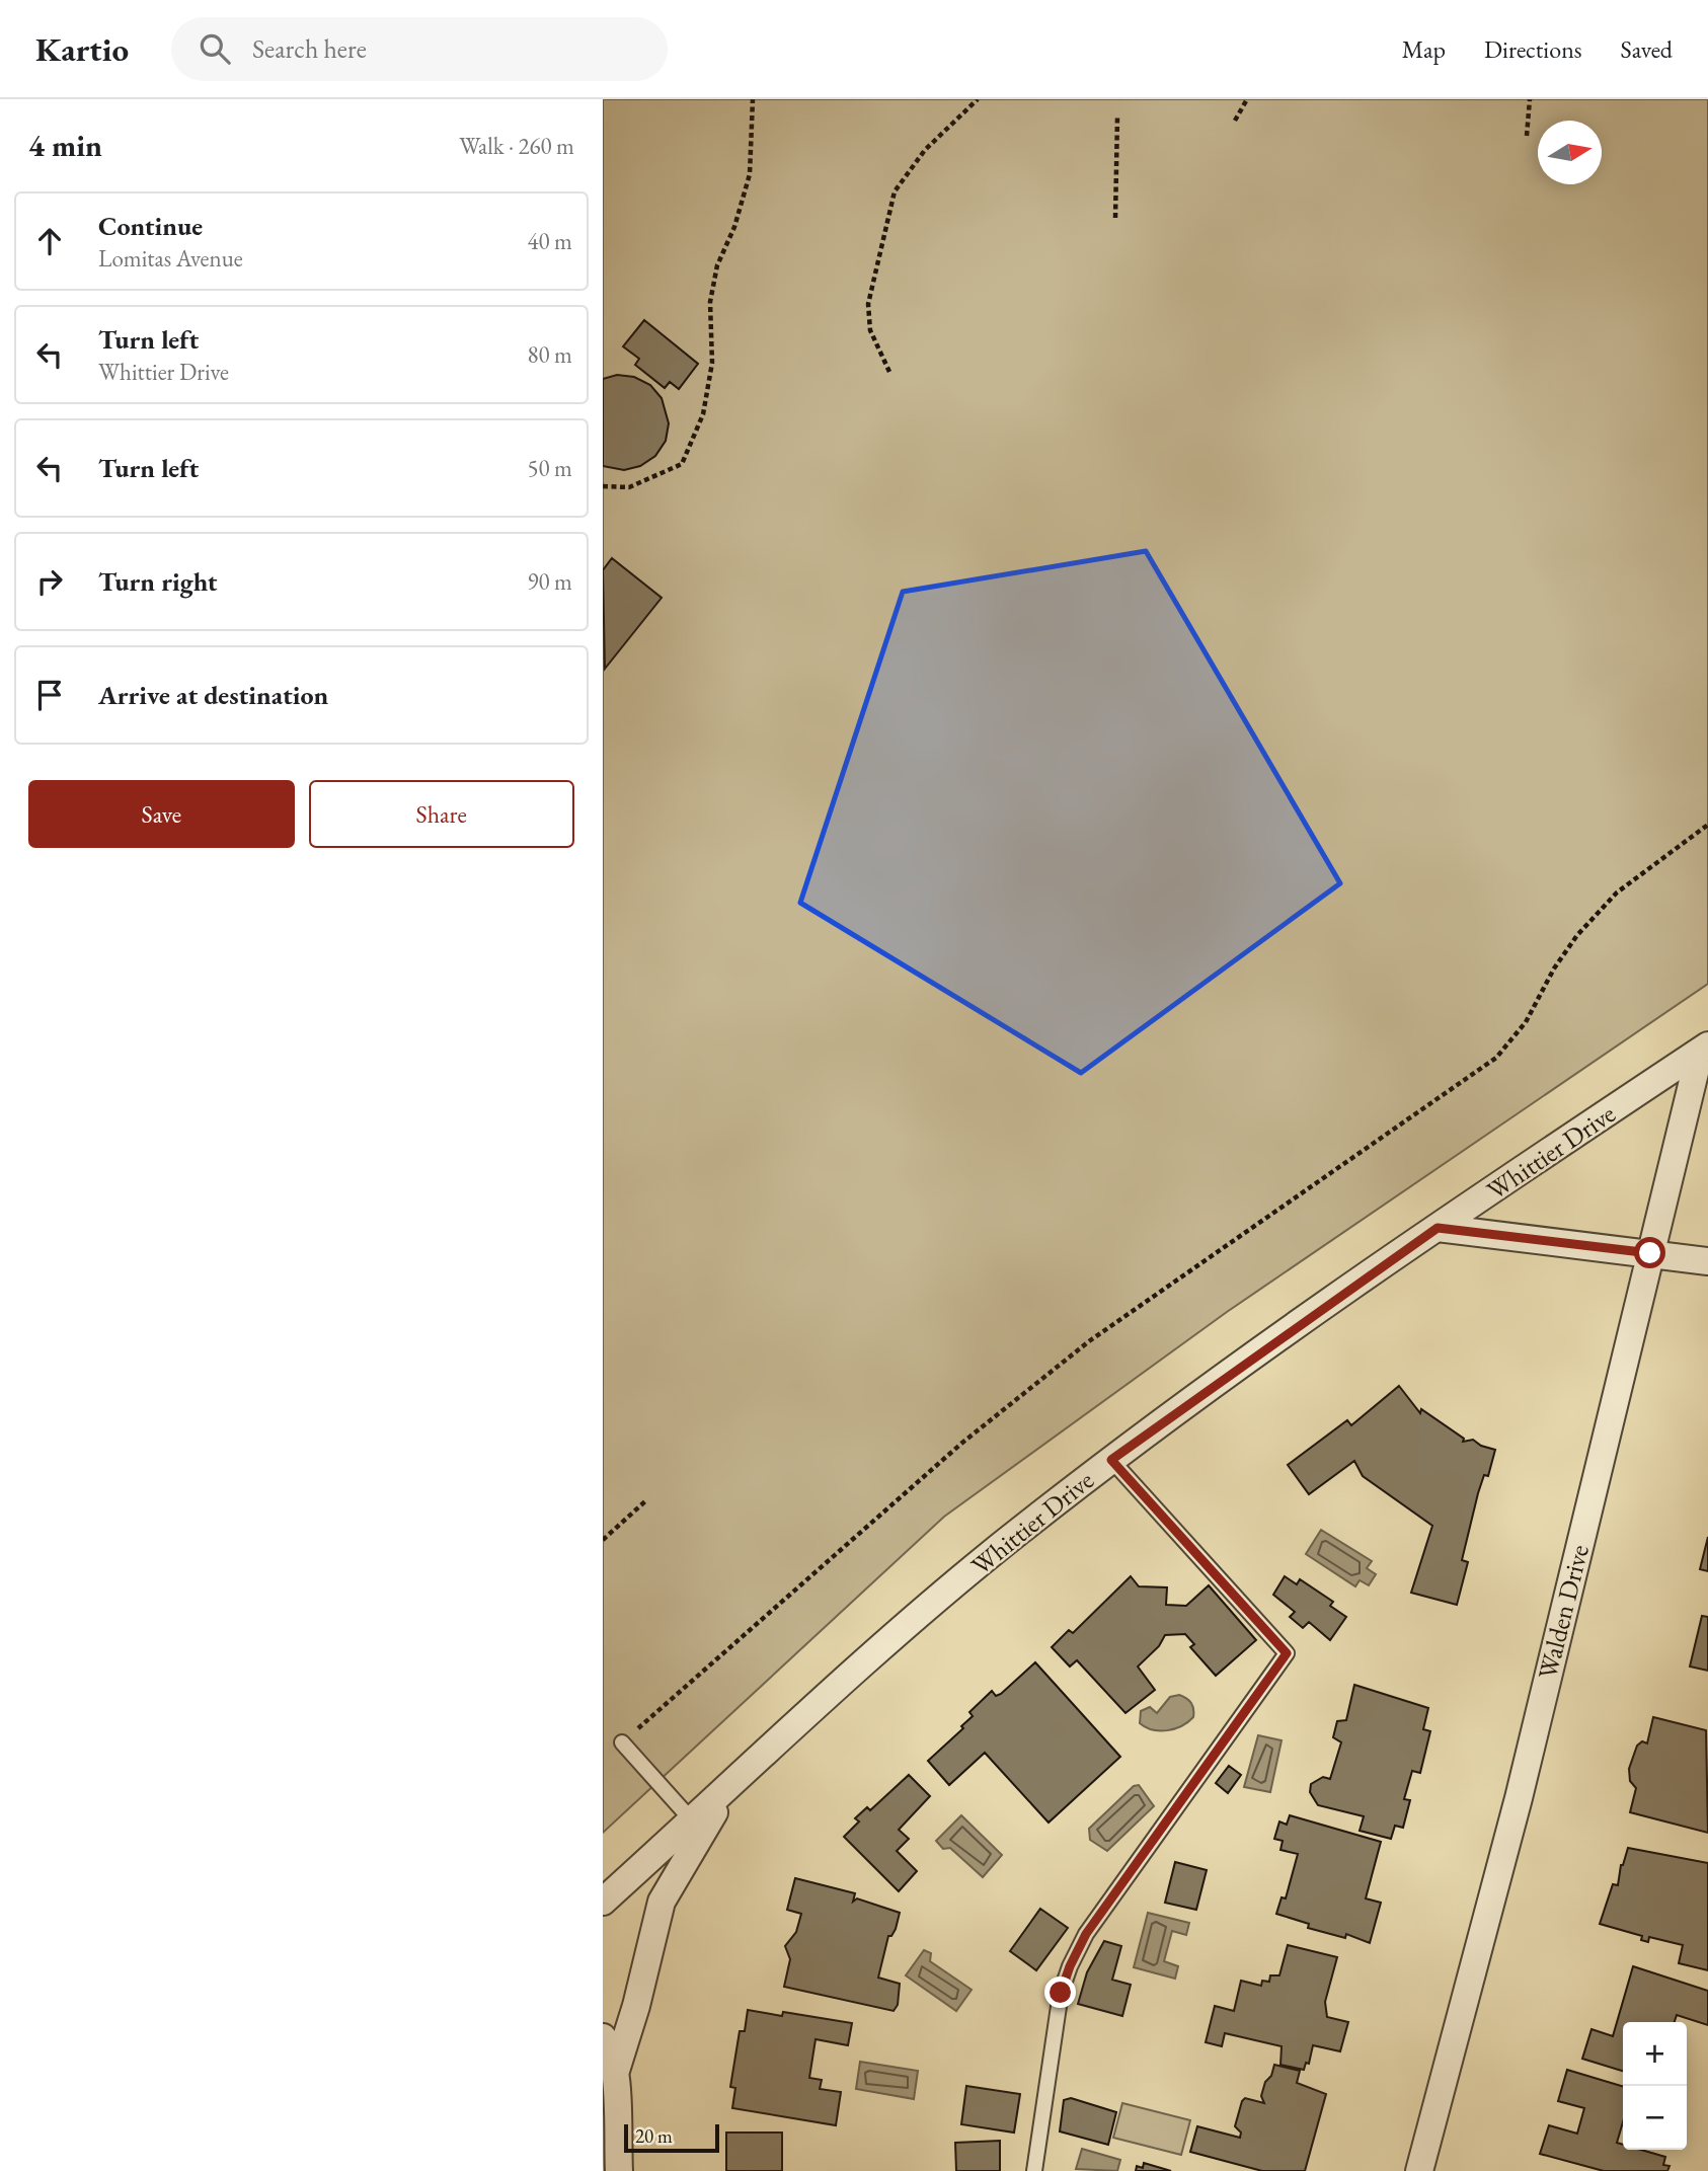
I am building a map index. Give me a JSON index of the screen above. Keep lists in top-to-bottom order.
{
  "streets": {
    "street": ["Whittier Drive", "Walden Drive"]
  },
  "crossings": [
    ["Whittier Drive", "Walden Drive"]
  ],
  "scale_bar": "20 m",
  "north": "right",
  "page": {
    "header": "Kartio",
    "search": "Search here",
    "nav": ["Map", "Directions", "Saved"],
    "heading": ["4 min", "Walk · 260 m"],
    "list": [
      ["Continue", "Lomitas Avenue", "40 m"],
      ["Turn left", "Whittier Drive", "80 m"],
      ["Turn left", "50 m"],
      ["Turn right", "90 m"],
      "Arrive at destination"
    ],
    "buttons": ["Save", "Share"],
    "map_buttons": ["+", "−"],
    "scale": "20 m"
  }
}
